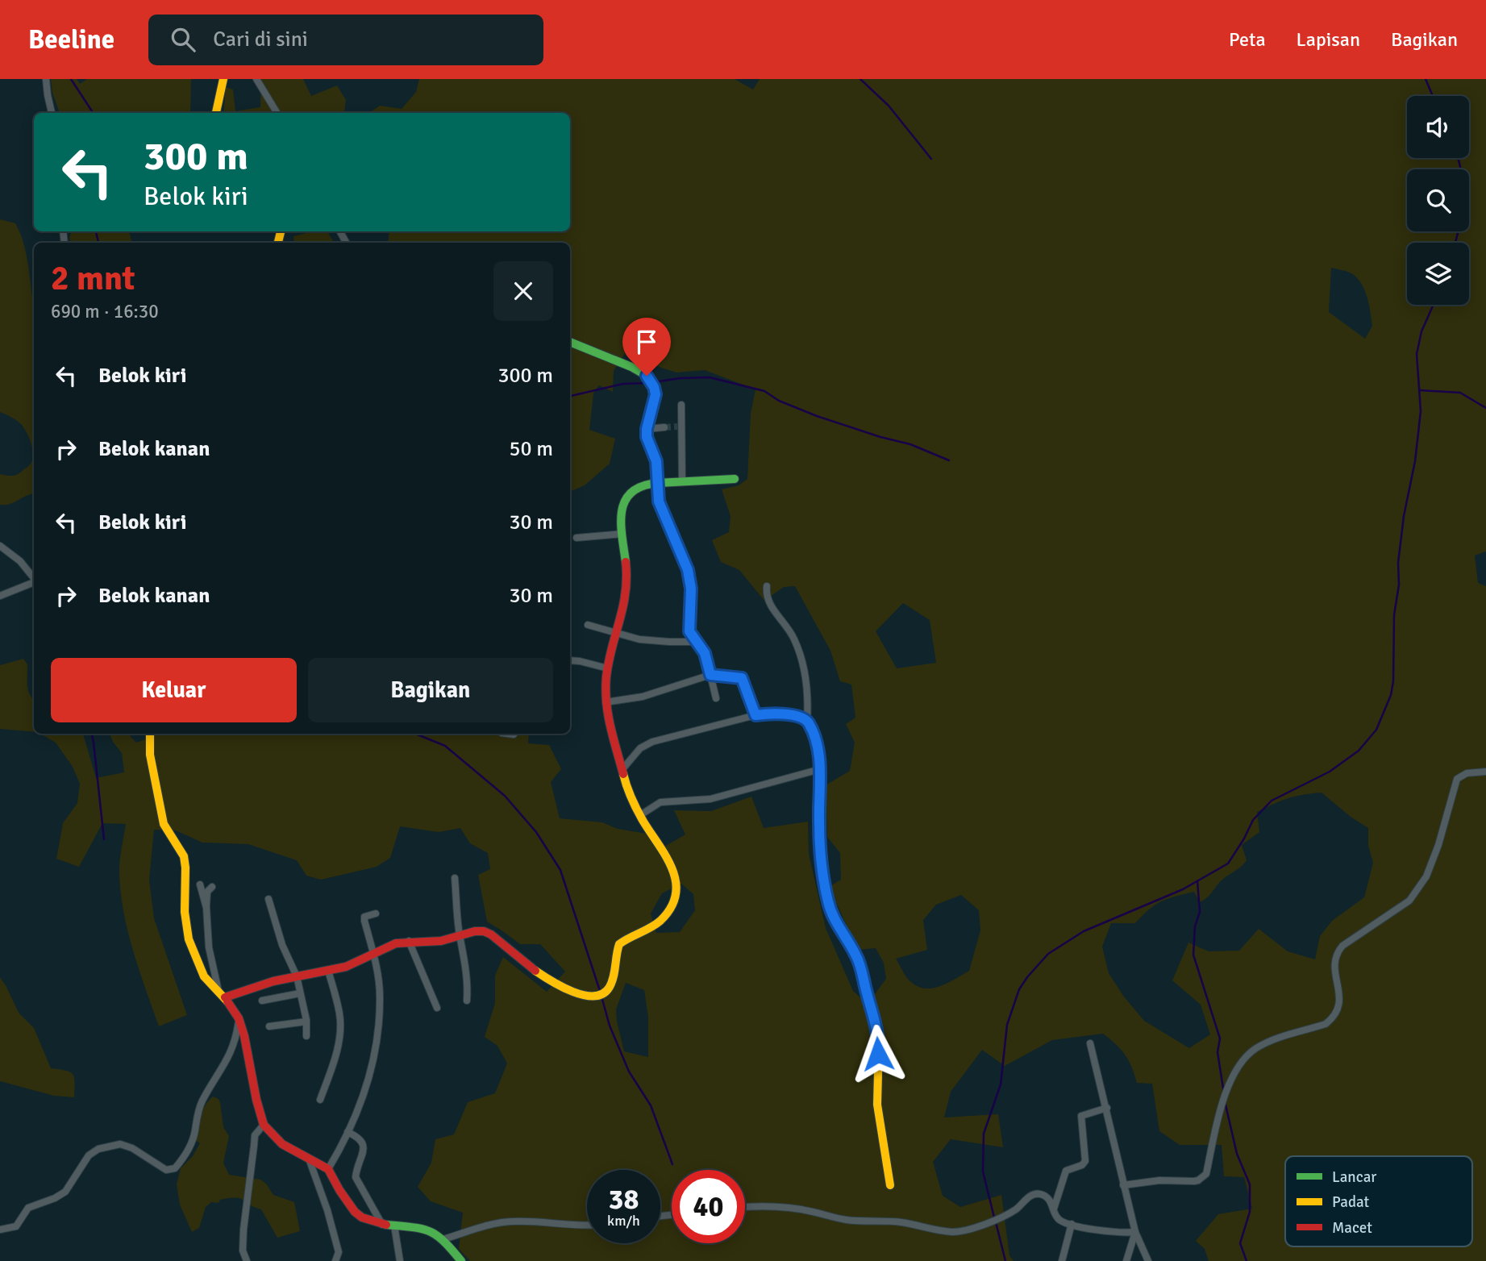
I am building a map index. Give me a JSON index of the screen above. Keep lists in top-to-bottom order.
{
  "legend": ["Lancar", "Padat", "Macet"],
  "page": {
    "header": "Beeline",
    "search": "Cari di sini",
    "nav": ["Peta", "Lapisan", "Bagikan"],
    "turn": ["300 m", "Belok kiri"],
    "heading": ["2 mnt", "690 m · 16:30"],
    "list": [
      {
        "name": "Belok kiri",
        "value": "300 m"
      },
      {
        "name": "Belok kanan",
        "value": "50 m"
      },
      {
        "name": "Belok kiri",
        "value": "30 m"
      },
      {
        "name": "Belok kanan",
        "value": "30 m"
      }
    ],
    "buttons": ["Keluar", "Bagikan"],
    "speed": "38 km/h",
    "limit": "40"
  }
}
